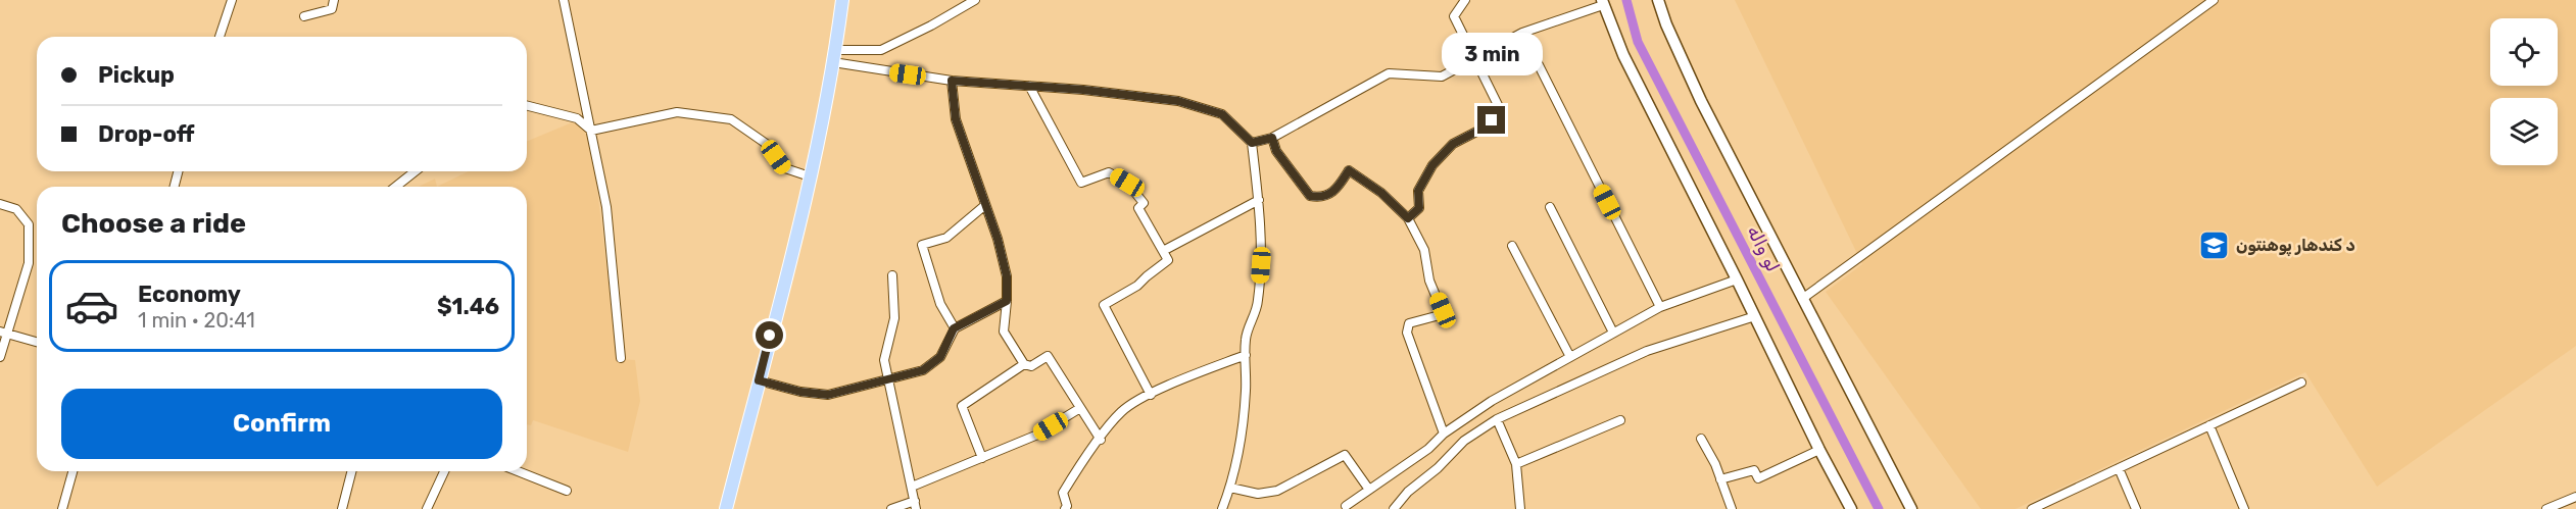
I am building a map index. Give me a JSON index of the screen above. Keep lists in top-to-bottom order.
{
  "water": ["لو واله"],
  "places": {
    "school or university": ["د کندهار پوهنتون"]
  },
  "page": {
    "bubble": "3 min",
    "banner": ["Pickup", "Drop-off"],
    "heading": "Choose a ride",
    "list": [
      {
        "name": "Economy",
        "note": "1 min · 20:41",
        "value": "$1.46"
      }
    ],
    "buttons": "Confirm"
  }
}
